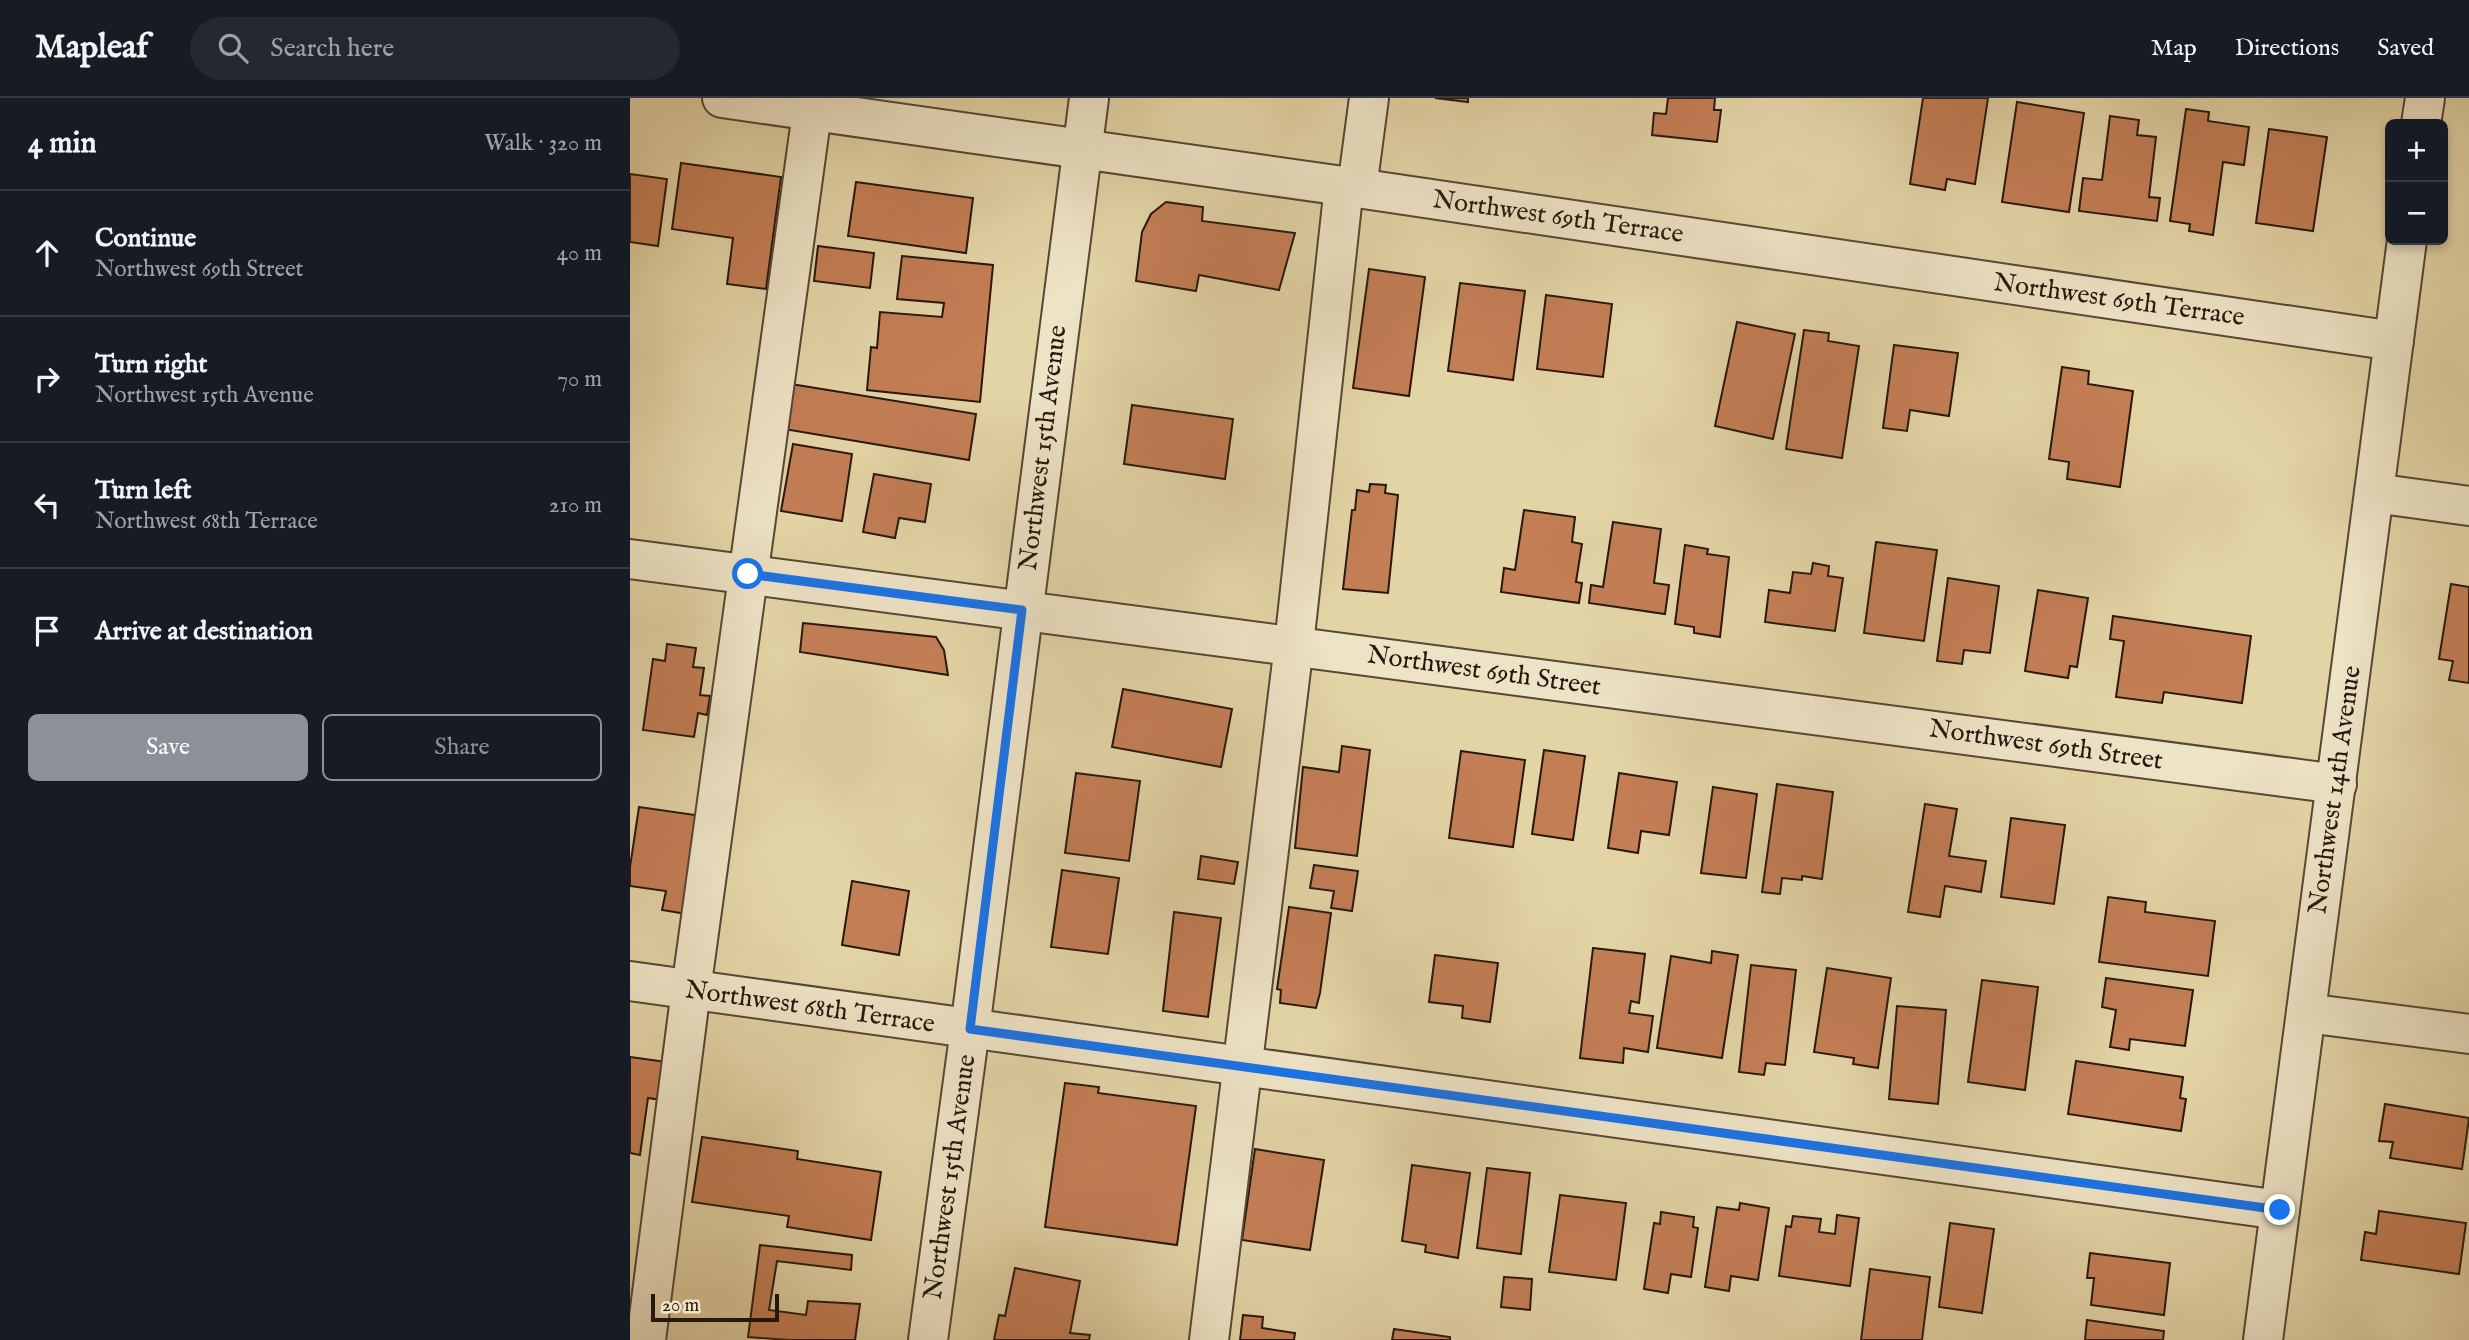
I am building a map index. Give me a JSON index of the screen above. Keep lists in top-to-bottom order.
{
  "streets": {
    "street": [
      "Northwest 69th Terrace",
      "Northwest 15th Avenue",
      "Northwest 69th Street",
      "Northwest 14th Avenue",
      "Northwest 68th Terrace"
    ]
  },
  "crossings": [
    ["Northwest 69th Terrace", "Northwest 15th Avenue"],
    ["Northwest 69th Terrace", "Northwest 14th Avenue"],
    ["Northwest 15th Avenue", "Northwest 69th Street"],
    ["Northwest 15th Avenue", "Northwest 68th Terrace"],
    ["Northwest 69th Street", "Northwest 14th Avenue"],
    ["Northwest 14th Avenue", "Northwest 68th Terrace"]
  ],
  "scale_bar": "20 m",
  "page": {
    "header": "Mapleaf",
    "search": "Search here",
    "nav": ["Map", "Directions", "Saved"],
    "heading": ["4 min", "Walk · 320 m"],
    "map_buttons": ["+", "−"],
    "list": [
      ["Continue", "Northwest 69th Street", "40 m"],
      ["Turn right", "Northwest 15th Avenue", "70 m"],
      ["Turn left", "Northwest 68th Terrace", "210 m"],
      "Arrive at destination"
    ],
    "buttons": ["Save", "Share"],
    "scale": "20 m"
  }
}
